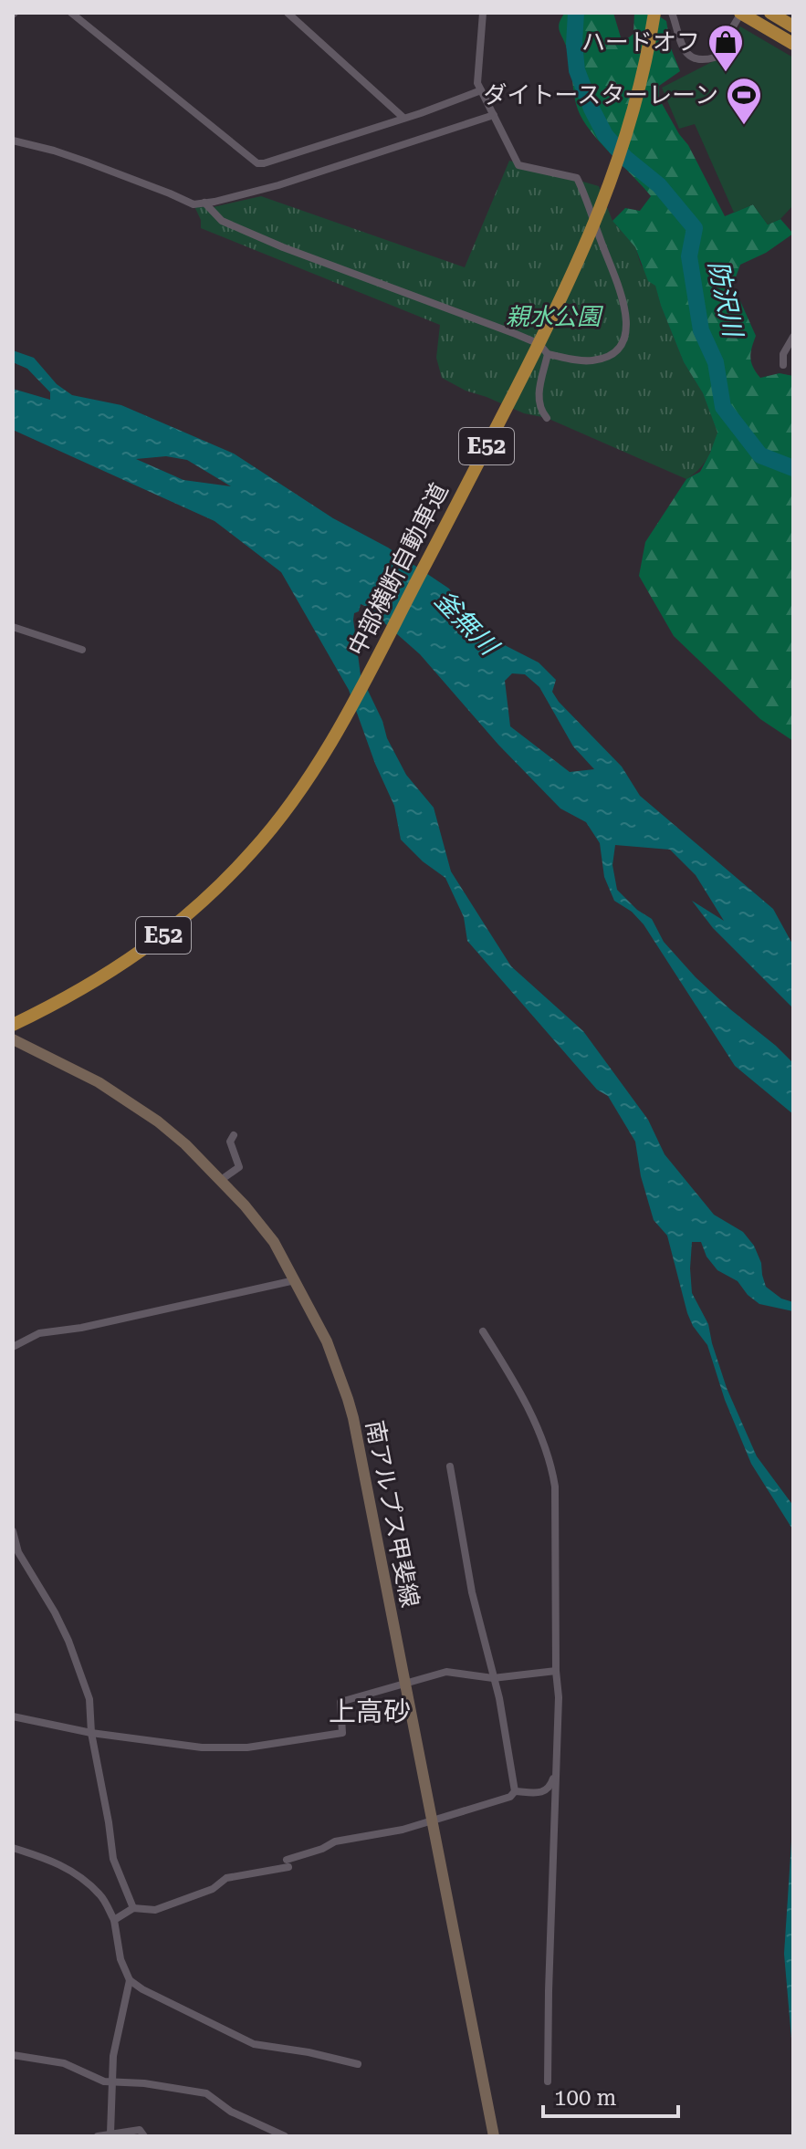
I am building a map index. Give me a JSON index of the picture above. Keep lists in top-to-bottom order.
{
  "streets": {
    "highway": ["E52", "中部横断自動車道"],
    "main road": ["南アルプス甲斐線"]
  },
  "districts": ["上高砂"],
  "water": ["防沢川", "釜無川"],
  "parks": ["親水公園"],
  "places": {
    "shop": ["ハードオフ"],
    "sports": ["ダイトースターレーン"]
  },
  "scale_bar": "100 m"
}
